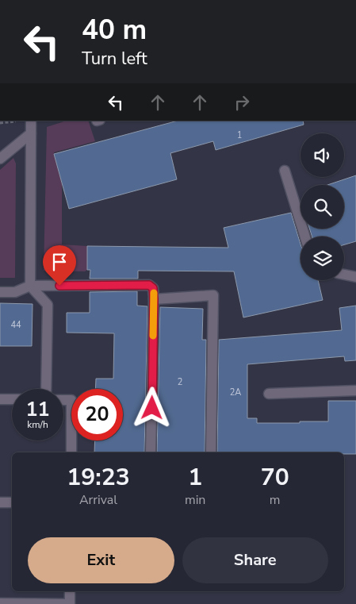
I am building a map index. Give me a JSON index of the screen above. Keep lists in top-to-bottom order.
{
  "house_numbers": [
    "1",
    "44",
    "2",
    "2А"
  ],
  "page": {
    "turn": ["40 m", "Turn left"],
    "speed": "11 km/h",
    "limit": "20",
    "eta": [
      "19:23",
      "Arrival",
      "1",
      "min",
      "70",
      "m"
    ],
    "buttons": ["Exit", "Share"]
  }
}
